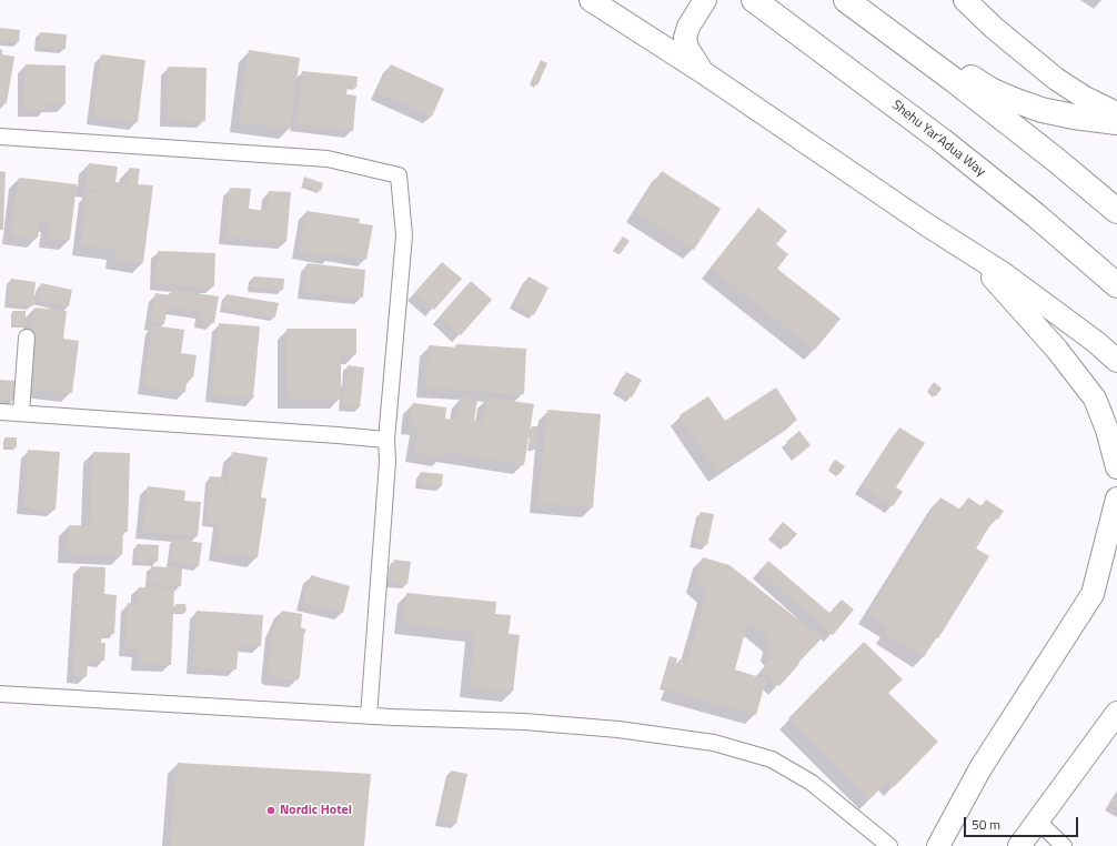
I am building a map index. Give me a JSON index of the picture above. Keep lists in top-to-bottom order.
{
  "streets": {
    "highway": ["Shehu Yar'Adua Way"]
  },
  "places": ["Nordic Hotel"],
  "scale_bar": "50 m"
}
